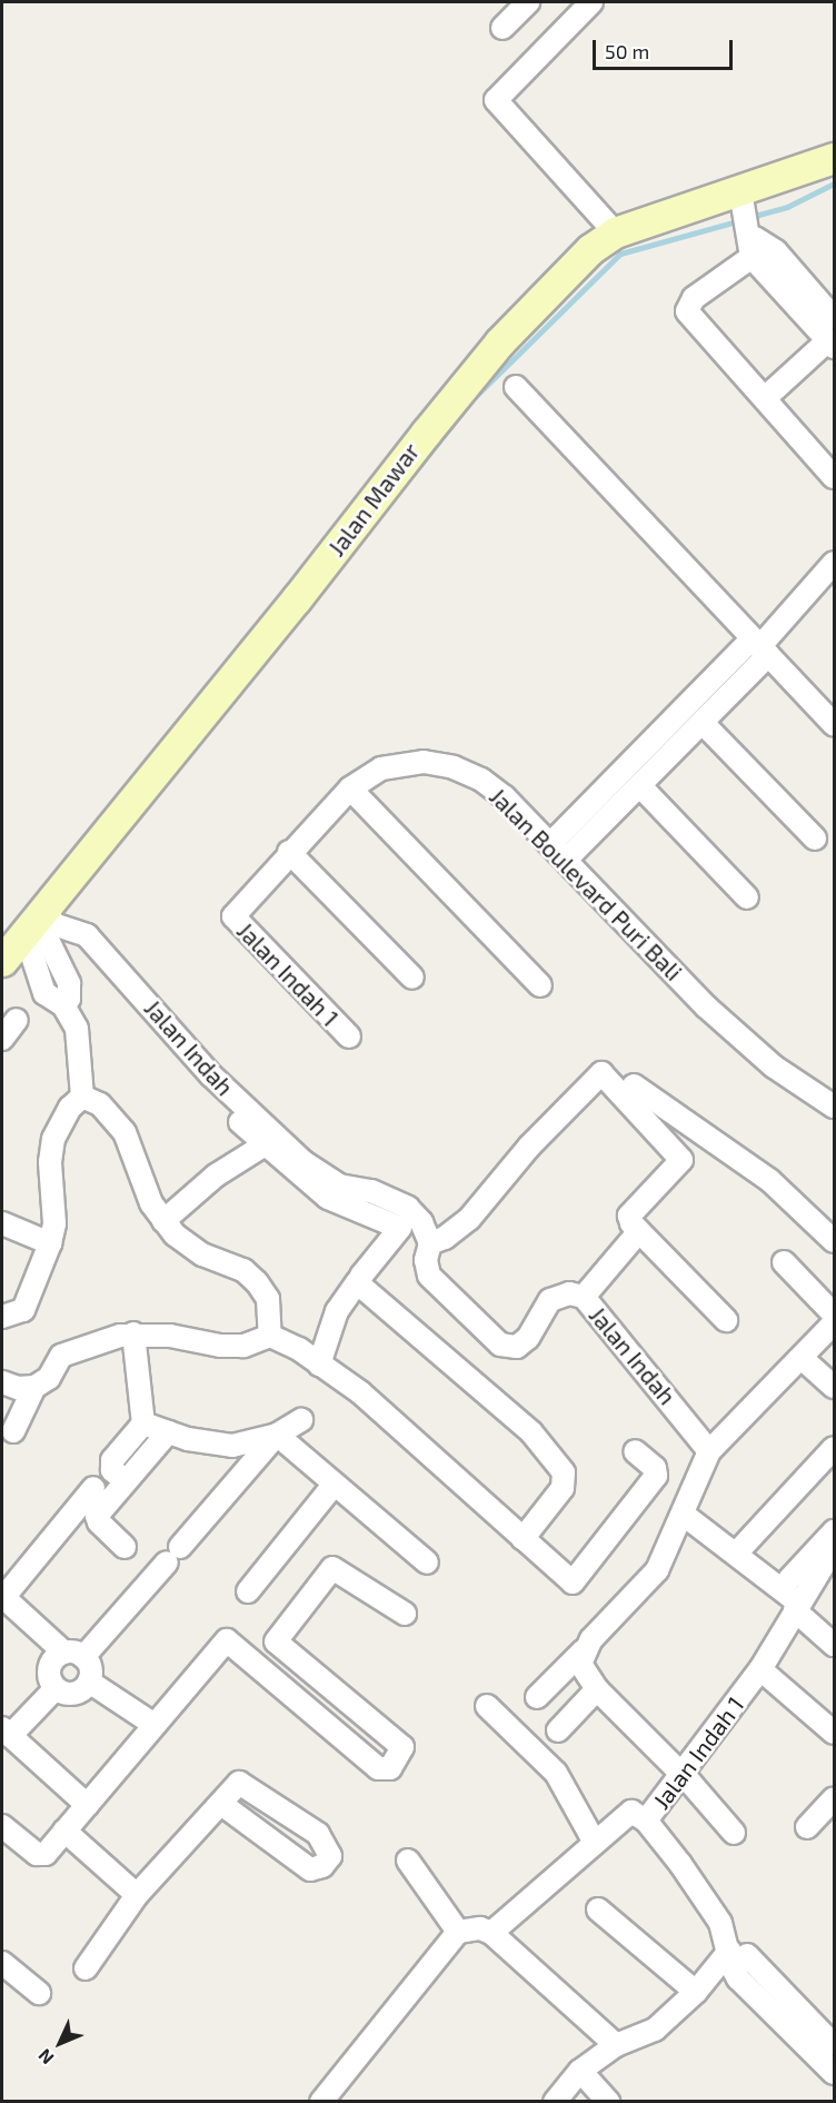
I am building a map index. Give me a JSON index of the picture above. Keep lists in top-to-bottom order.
{
  "streets": {
    "street": [
      "Jalan Mawar",
      "Jalan Boulevard Puri Bali",
      "Jalan Indah 1",
      "Jalan Indah"
    ]
  },
  "crossings": [
    ["Jalan Mawar", "Jalan Indah"],
    ["Jalan Boulevard Puri Bali", "Jalan Indah 1"]
  ],
  "scale_bar": "50 m",
  "north": "bottom left"
}
